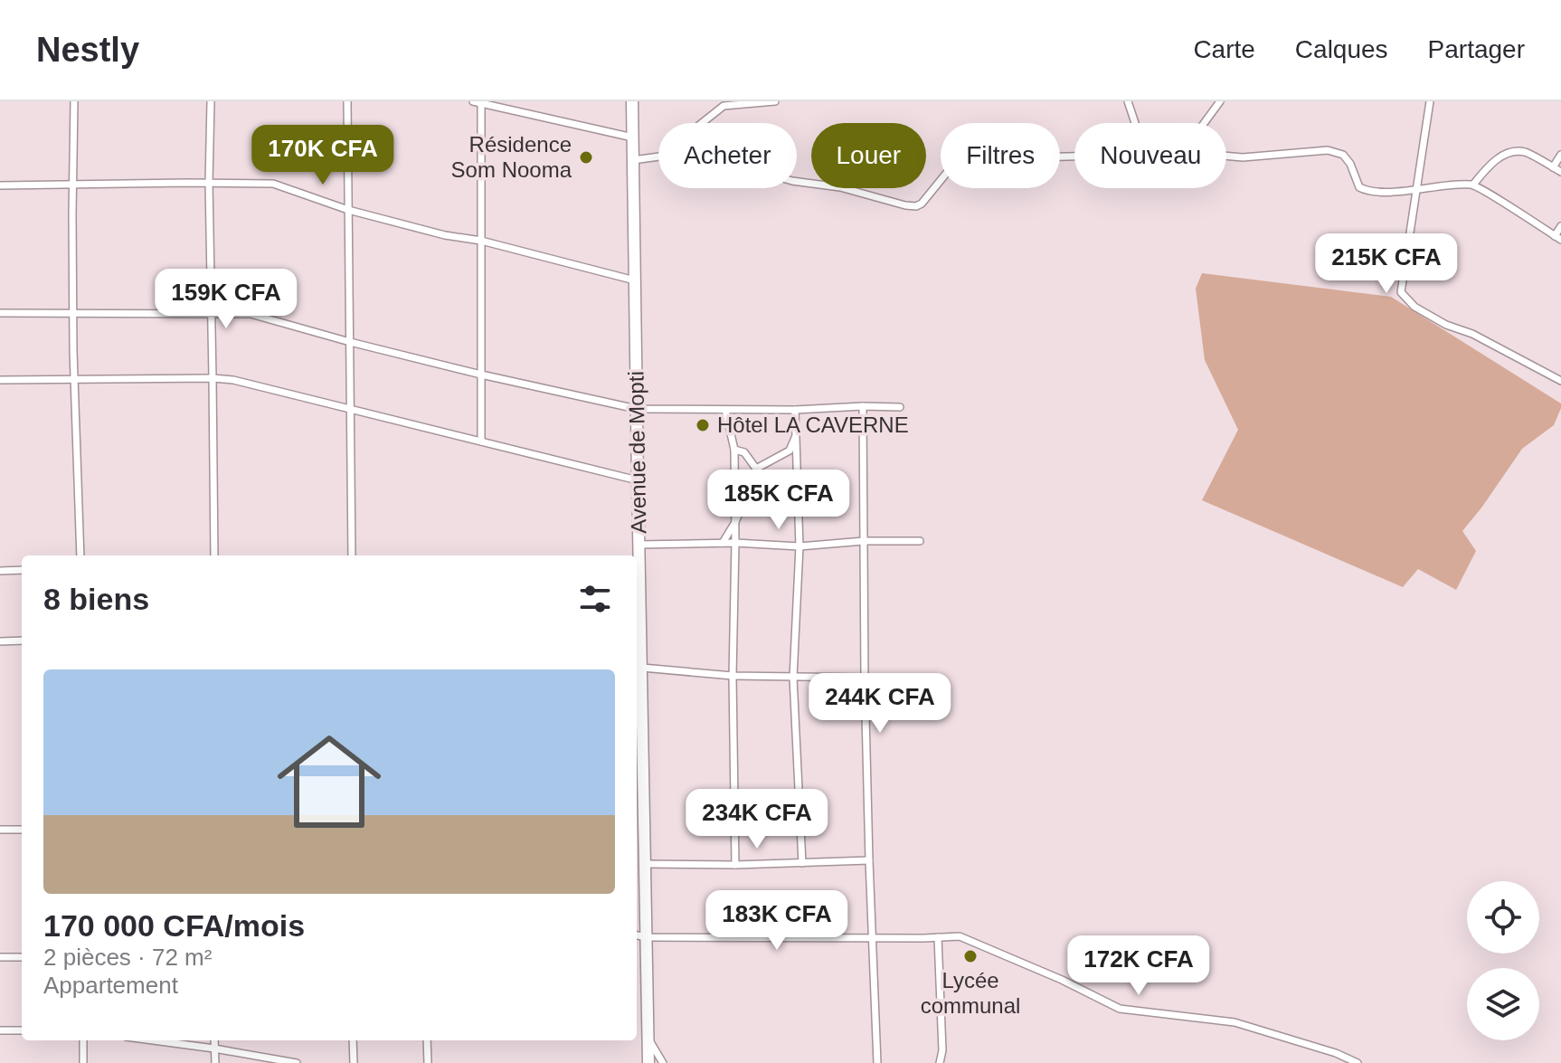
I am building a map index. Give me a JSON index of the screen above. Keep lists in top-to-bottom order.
{
  "streets": {
    "main road": ["Avenue de Mopti"]
  },
  "places": ["Résidence Som Nooma", "Hôtel LA CAVERNE", "Lycée communal"],
  "page": {
    "header": "Nestly",
    "nav": ["Carte", "Calques", "Partager"],
    "chip": [
      "Acheter",
      "Louer",
      "Filtres",
      "Nouveau"
    ],
    "price": [
      "170K CFA",
      "215K CFA",
      "159K CFA",
      "185K CFA",
      "244K CFA",
      "234K CFA",
      "183K CFA",
      "172K CFA"
    ],
    "heading": "8 biens",
    "list": [
      {
        "name": "170 000 CFA/mois",
        "note": "2 pièces · 72 m² · Appartement"
      }
    ]
  }
}
